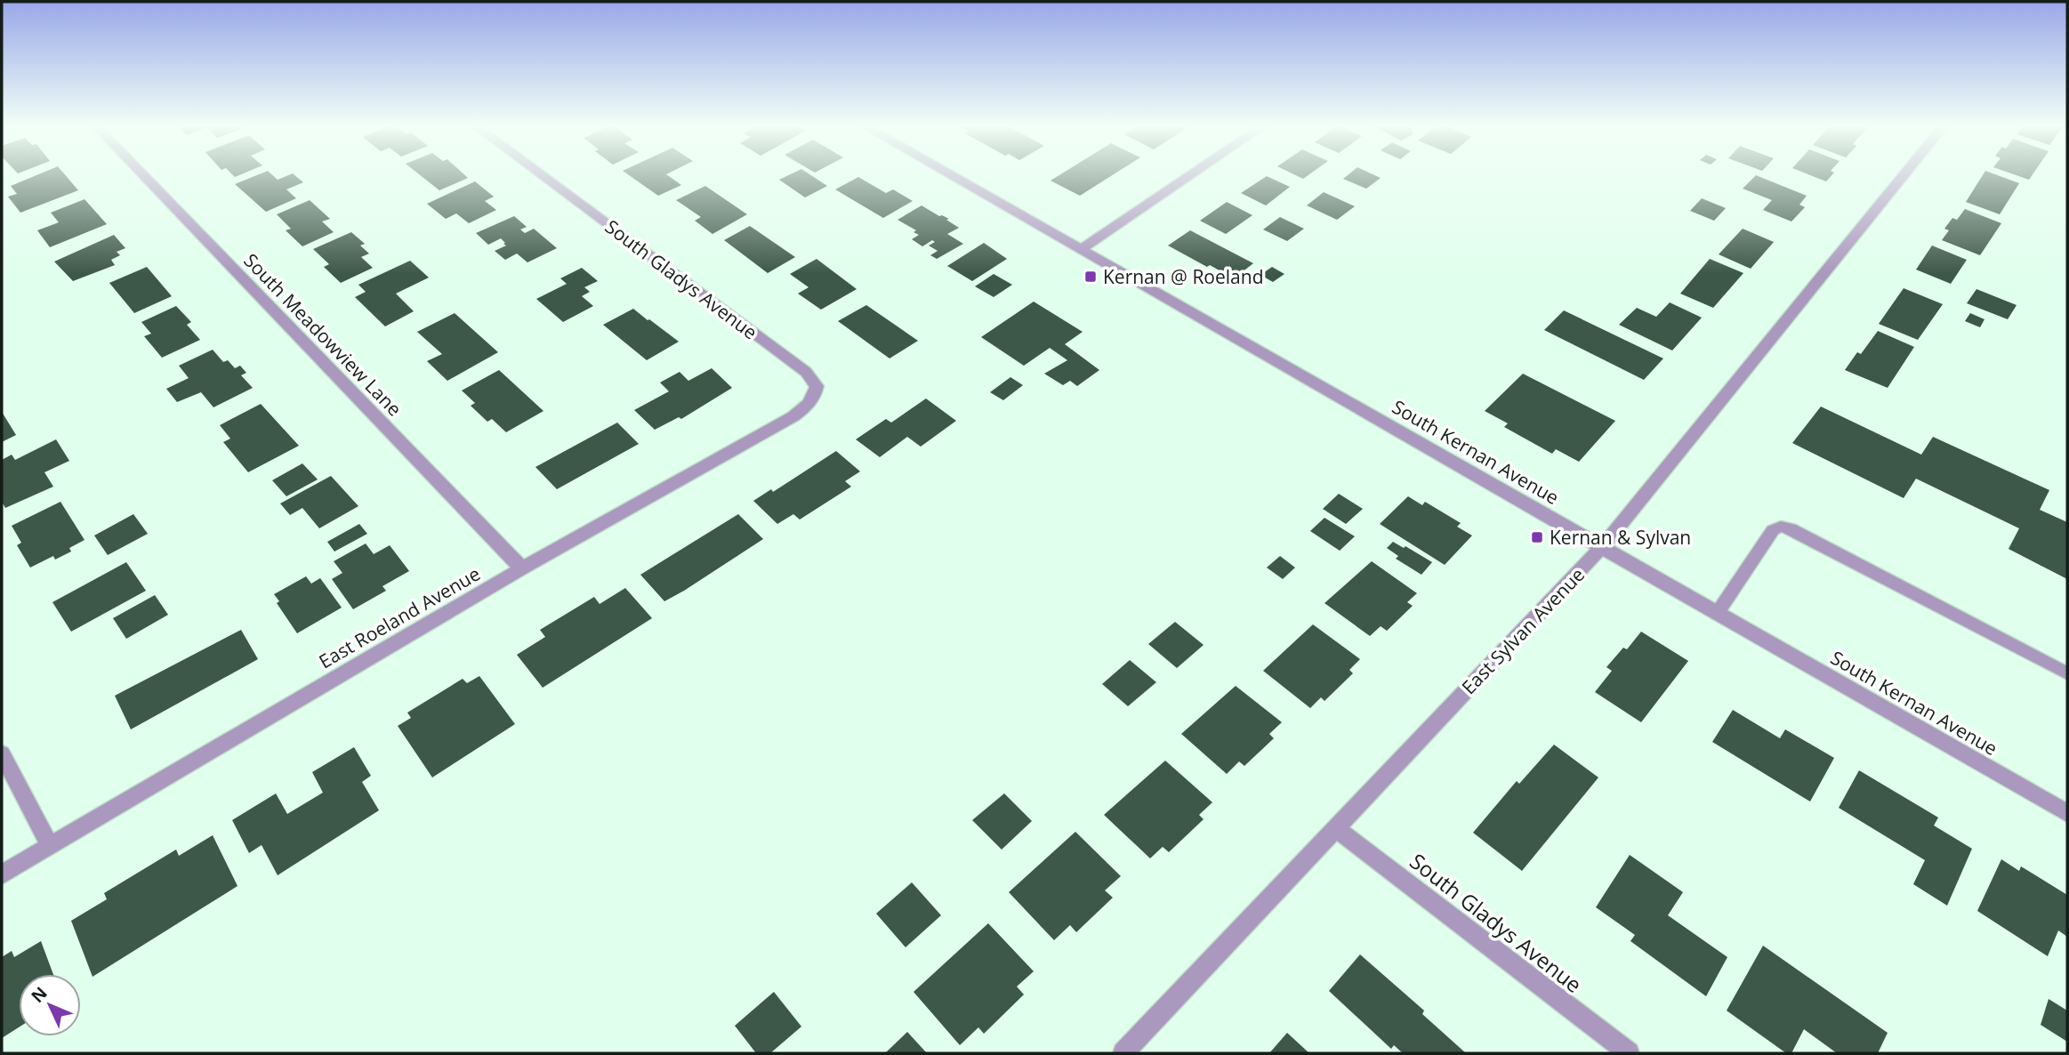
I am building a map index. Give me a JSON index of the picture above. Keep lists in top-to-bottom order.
{
  "streets": {
    "street": [
      "South Gladys Avenue",
      "South Meadowview Lane",
      "South Kernan Avenue",
      "East Roeland Avenue",
      "East Sylvan Avenue"
    ]
  },
  "crossings": [
    ["South Gladys Avenue", "East Roeland Avenue"],
    ["South Gladys Avenue", "East Sylvan Avenue"],
    ["South Meadowview Lane", "East Roeland Avenue"],
    ["South Kernan Avenue", "East Sylvan Avenue"]
  ],
  "places": {
    "transit": ["Kernan @ Roeland", "Kernan & Sylvan"]
  },
  "north": "top left"
}
